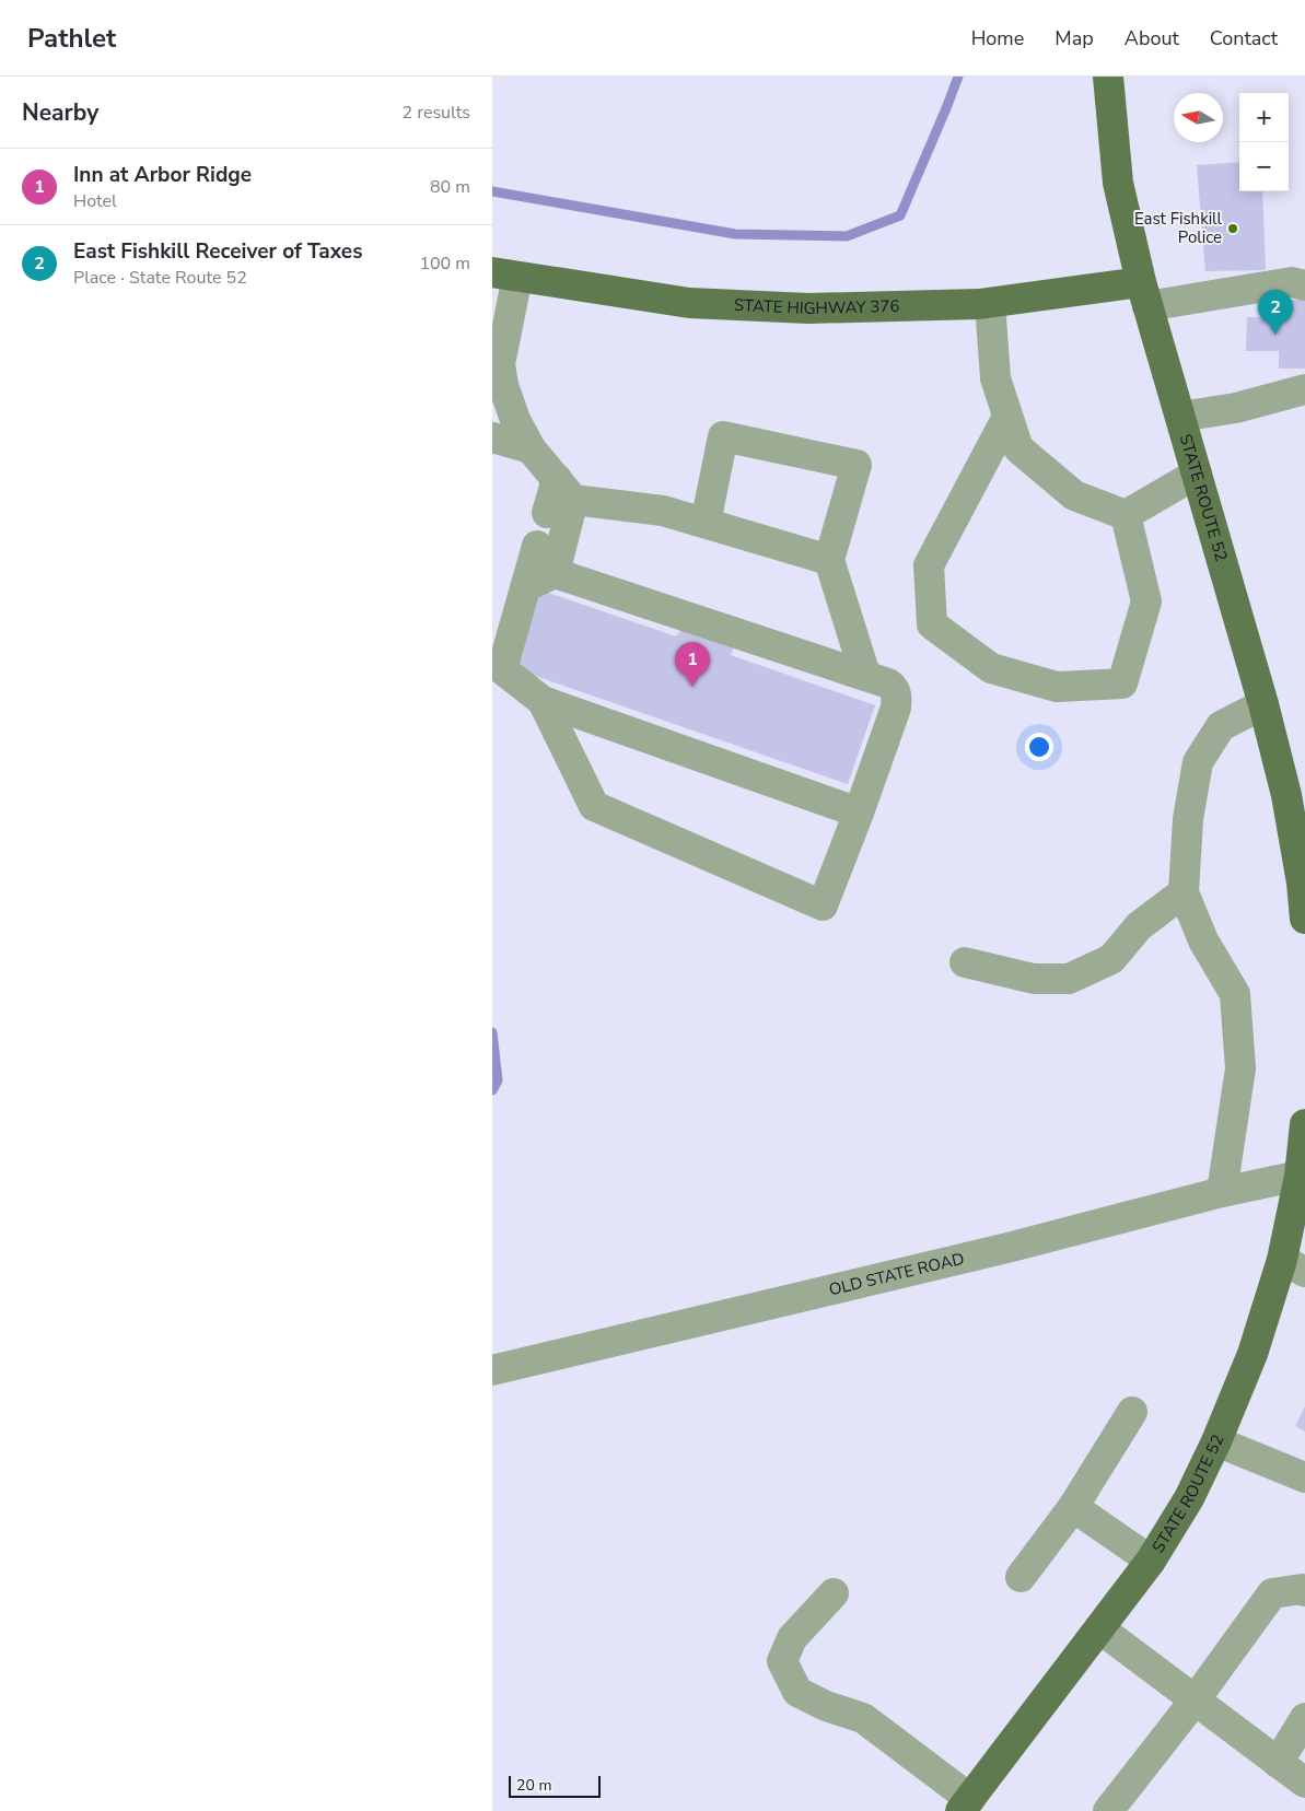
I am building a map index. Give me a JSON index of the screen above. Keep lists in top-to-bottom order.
{
  "streets": {
    "main road": ["STATE HIGHWAY 376", "STATE ROUTE 52"],
    "street": ["OLD STATE ROAD"]
  },
  "crossings": [
    ["STATE HIGHWAY 376", "STATE ROUTE 52"],
    ["STATE ROUTE 52", "OLD STATE ROAD"]
  ],
  "places": ["East Fishkill Police"],
  "scale_bar": "20 m",
  "north": "left",
  "page": {
    "header": "Pathlet",
    "nav": [
      "Home",
      "Map",
      "About",
      "Contact"
    ],
    "heading": ["Nearby", "2 results"],
    "map_buttons": ["+", "−"],
    "list": [
      {
        "mark": "1",
        "name": "Inn at Arbor Ridge",
        "note": "Hotel",
        "value": "80 m"
      },
      {
        "mark": "2",
        "name": "East Fishkill Receiver of Taxes",
        "note": "Place · State Route 52",
        "value": "100 m"
      }
    ],
    "pins": ["2", "1"],
    "scale": "20 m"
  }
}
